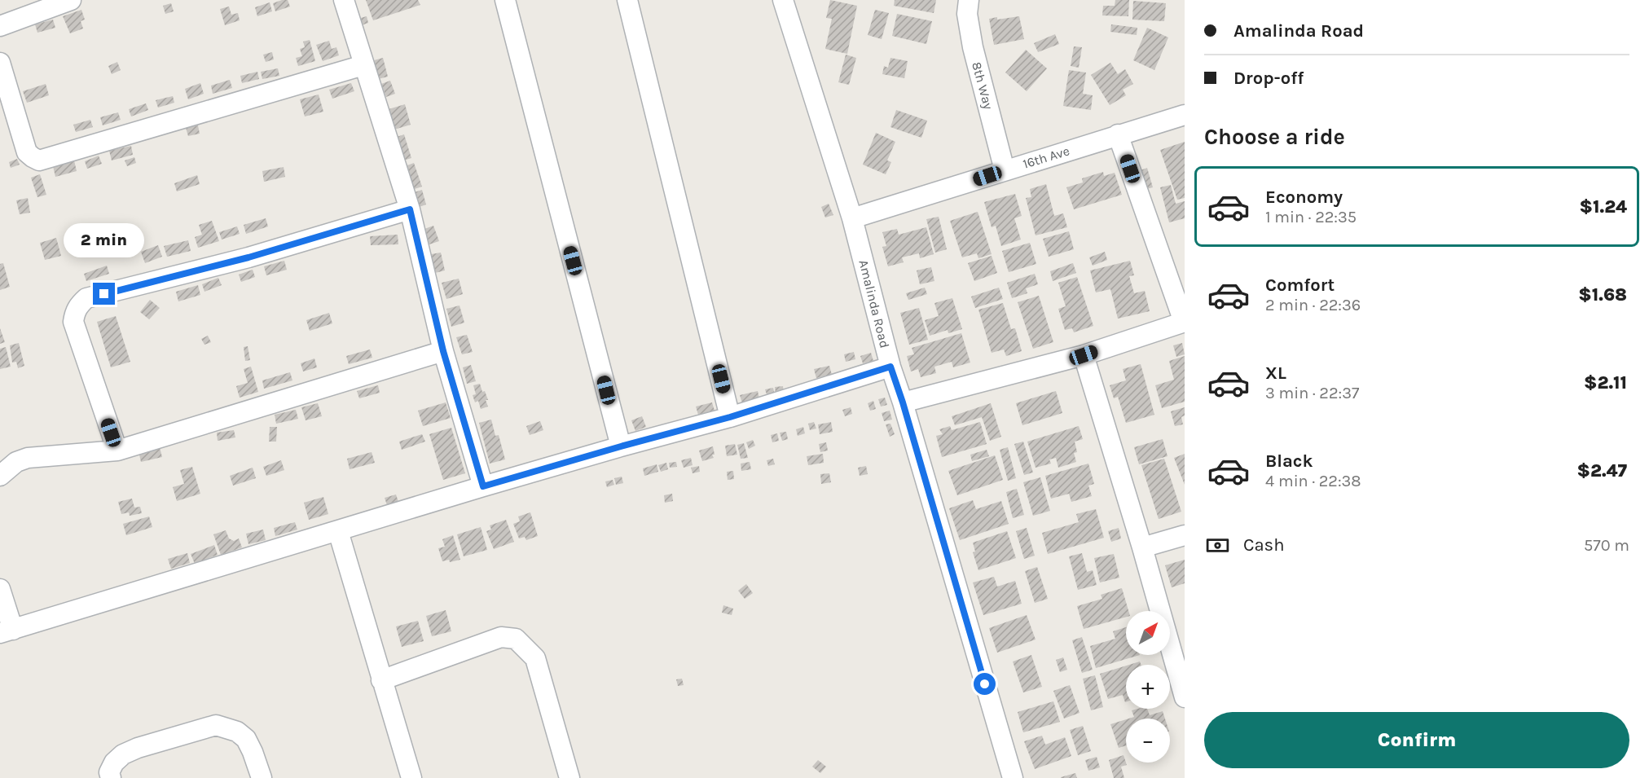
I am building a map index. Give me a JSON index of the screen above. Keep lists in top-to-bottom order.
{
  "streets": {
    "street": ["8th Way", "16th Ave", "Amalinda Road"]
  },
  "crossings": [
    ["8th Way", "16th Ave"],
    ["16th Ave", "Amalinda Road"]
  ],
  "north": "top right",
  "page": {
    "banner": ["Amalinda Road", "Drop-off"],
    "heading": "Choose a ride",
    "list": [
      {
        "name": "Economy",
        "note": "1 min · 22:35",
        "value": "$1.24"
      },
      {
        "name": "Comfort",
        "note": "2 min · 22:36",
        "value": "$1.68"
      },
      {
        "name": "XL",
        "note": "3 min · 22:37",
        "value": "$2.11"
      },
      {
        "name": "Black",
        "note": "4 min · 22:38",
        "value": "$2.47"
      }
    ],
    "bubble": "2 min",
    "pay": ["Cash", "570 m"],
    "map_buttons": ["+", "−"],
    "buttons": "Confirm"
  }
}
